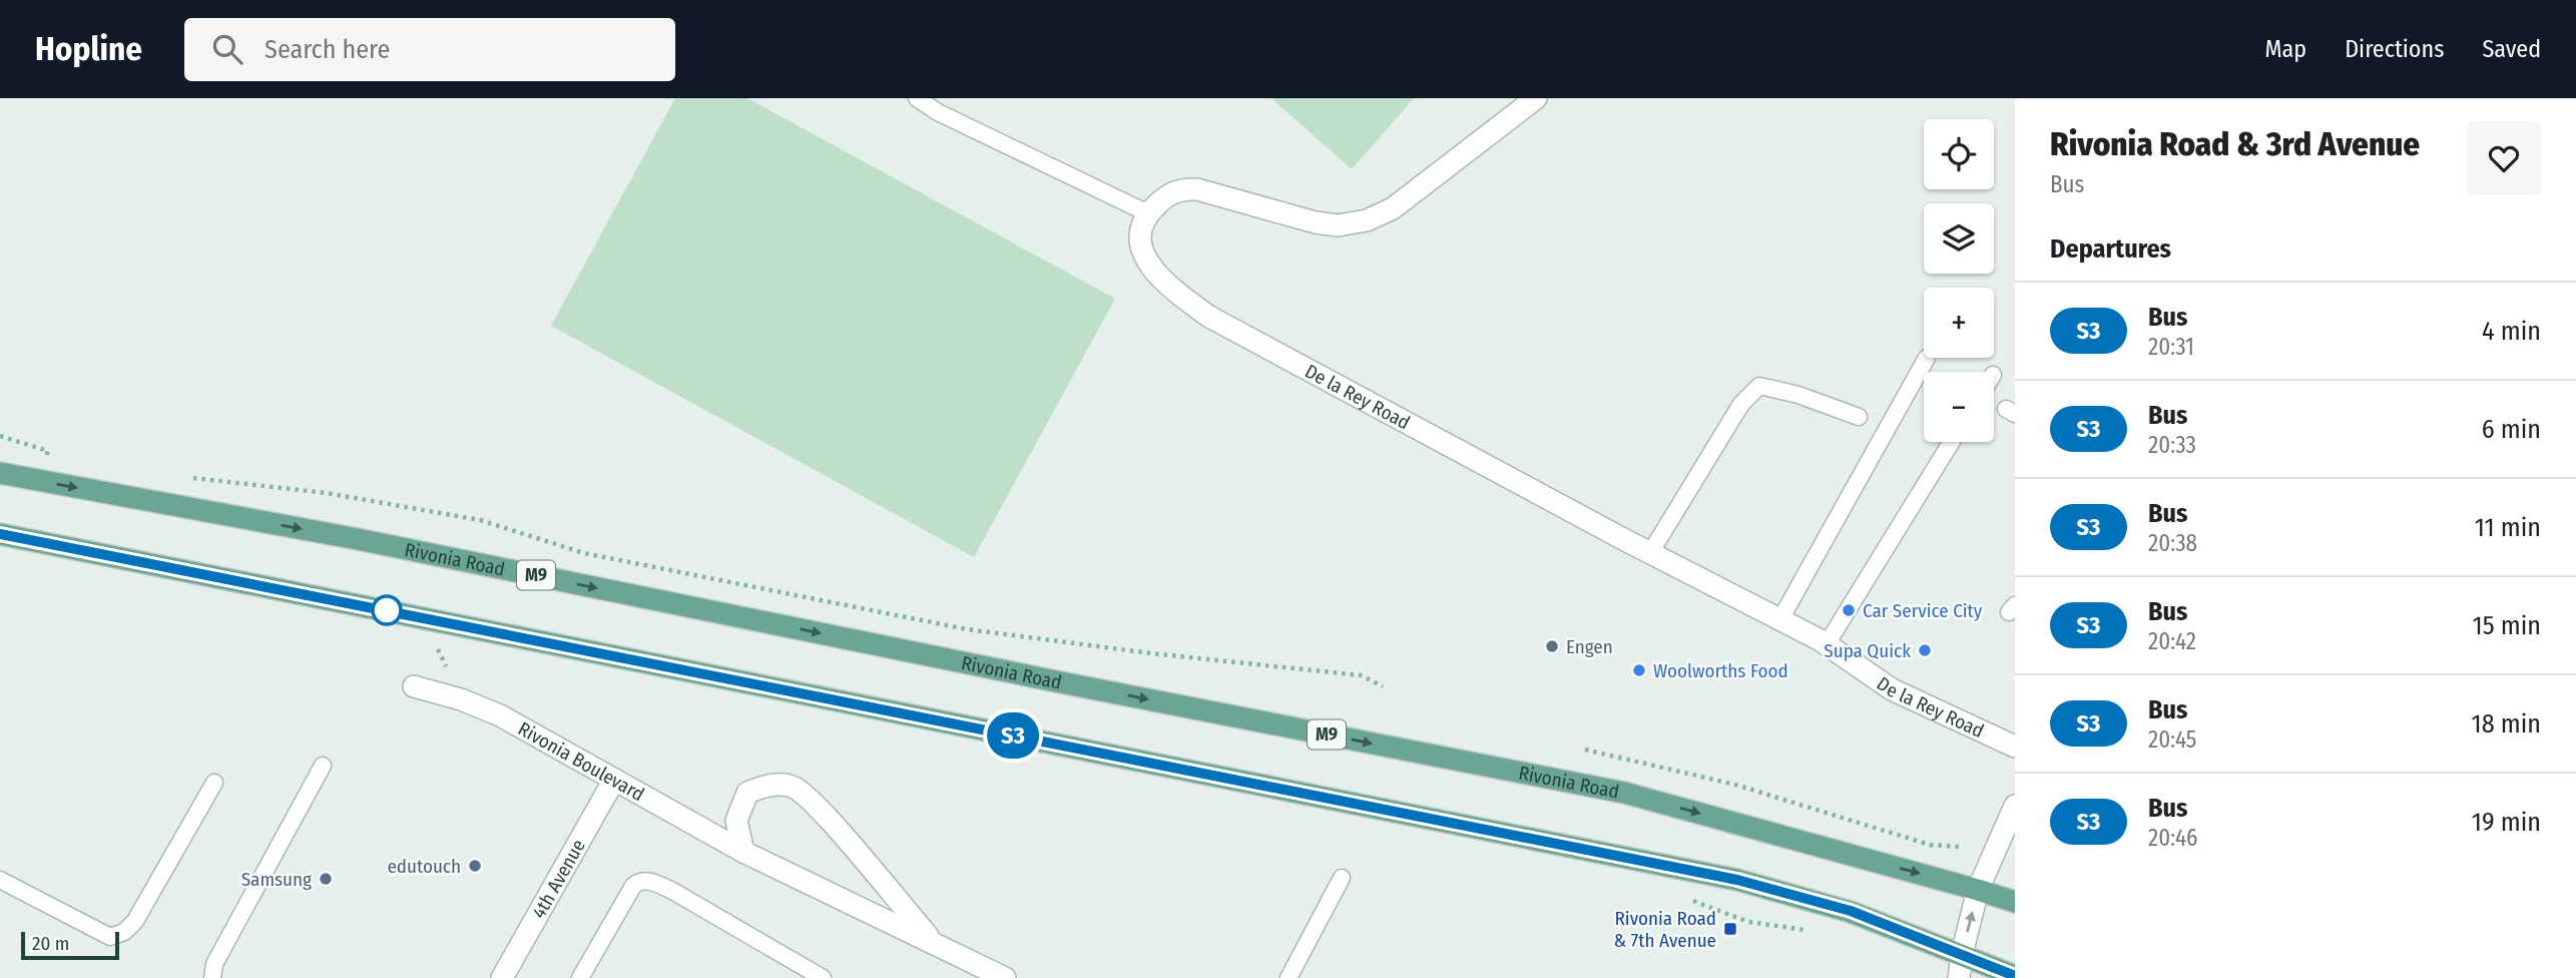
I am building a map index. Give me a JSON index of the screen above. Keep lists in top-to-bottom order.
{
  "streets": {
    "main road": ["Rivonia Road", "M9"],
    "street": ["De la Rey Road", "Rivonia Boulevard", "4th Avenue"]
  },
  "crossings": [
    ["Rivonia Boulevard", "4th Avenue"]
  ],
  "places": {
    "other": [
      "Car Service City",
      "Engen",
      "Supa Quick",
      "Woolworths Food",
      "edutouch",
      "Samsung"
    ],
    "transit": ["Rivonia Road & 7th Avenue"]
  },
  "lines": ["bus line S3"],
  "scale_bar": "20 m",
  "page": {
    "header": "Hopline",
    "search": "Search here",
    "nav": ["Map", "Directions", "Saved"],
    "on_map": "S3",
    "heading": [
      ["Rivonia Road & 3rd Avenue", "Bus"],
      "Departures"
    ],
    "map_buttons": ["+", "−"],
    "list": [
      {
        "mark": "S3",
        "name": "Bus",
        "note": "20:31",
        "value": "4 min"
      },
      {
        "mark": "S3",
        "name": "Bus",
        "note": "20:33",
        "value": "6 min"
      },
      {
        "mark": "S3",
        "name": "Bus",
        "note": "20:38",
        "value": "11 min"
      },
      {
        "mark": "S3",
        "name": "Bus",
        "note": "20:42",
        "value": "15 min"
      },
      {
        "mark": "S3",
        "name": "Bus",
        "note": "20:45",
        "value": "18 min"
      },
      {
        "mark": "S3",
        "name": "Bus",
        "note": "20:46",
        "value": "19 min"
      }
    ],
    "scale": "20 m"
  }
}
